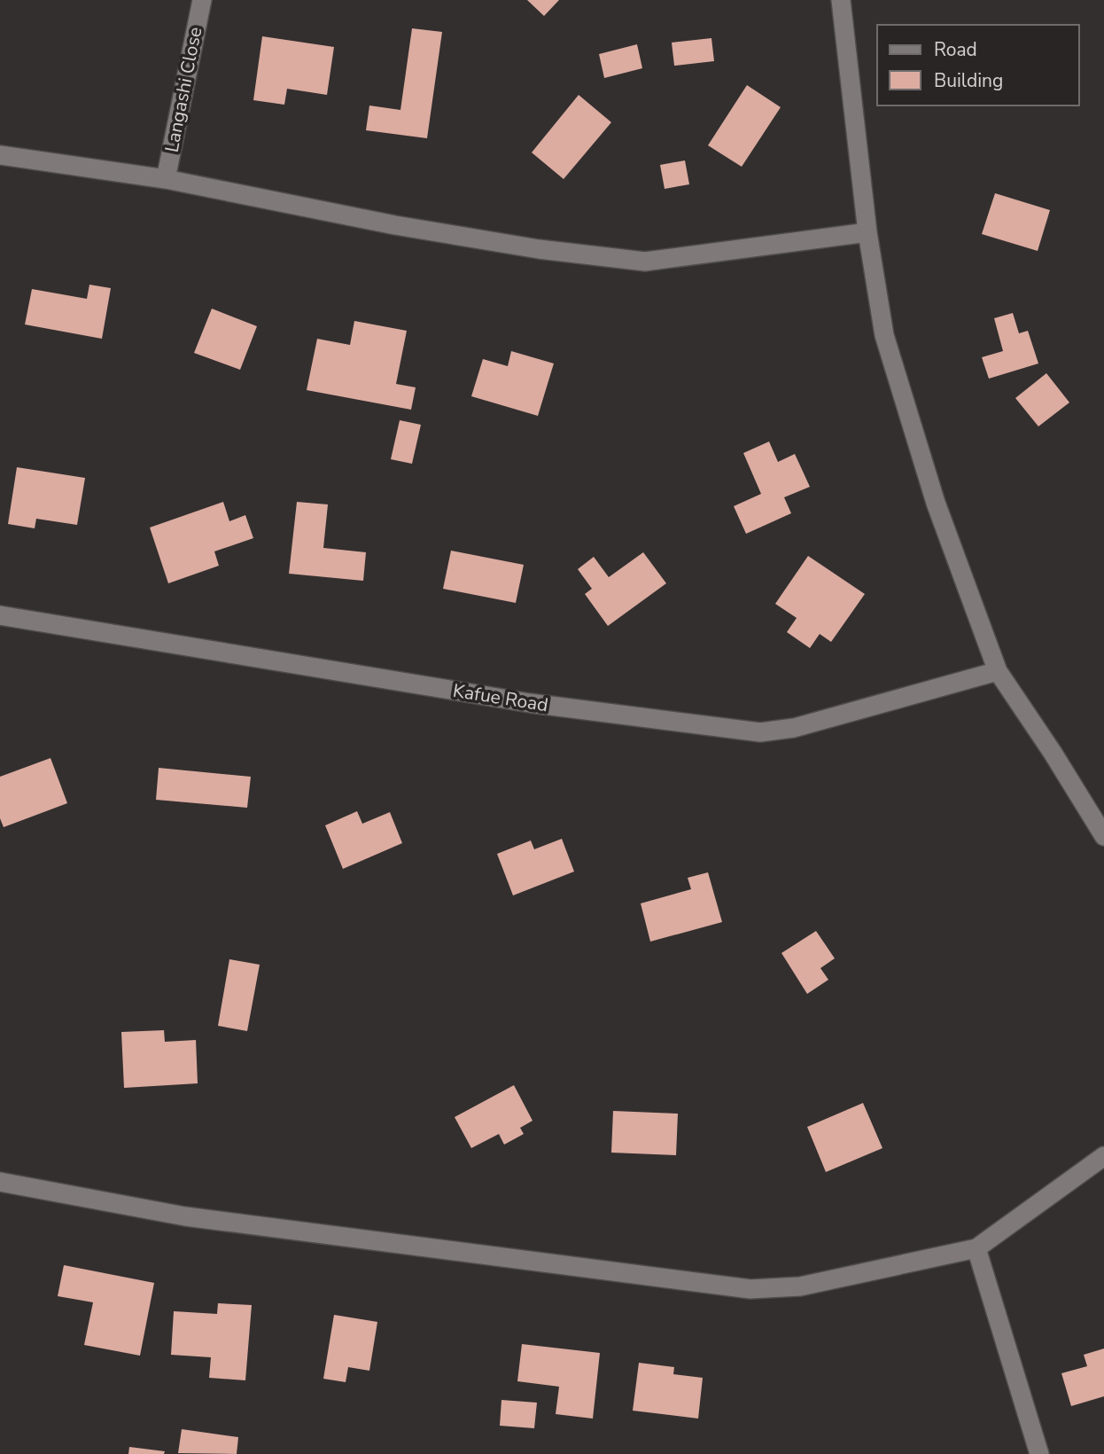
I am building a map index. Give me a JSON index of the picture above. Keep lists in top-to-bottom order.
{
  "streets": {
    "street": ["Langashi Close", "Kafue Road"]
  },
  "legend": ["Road", "Building"]
}
